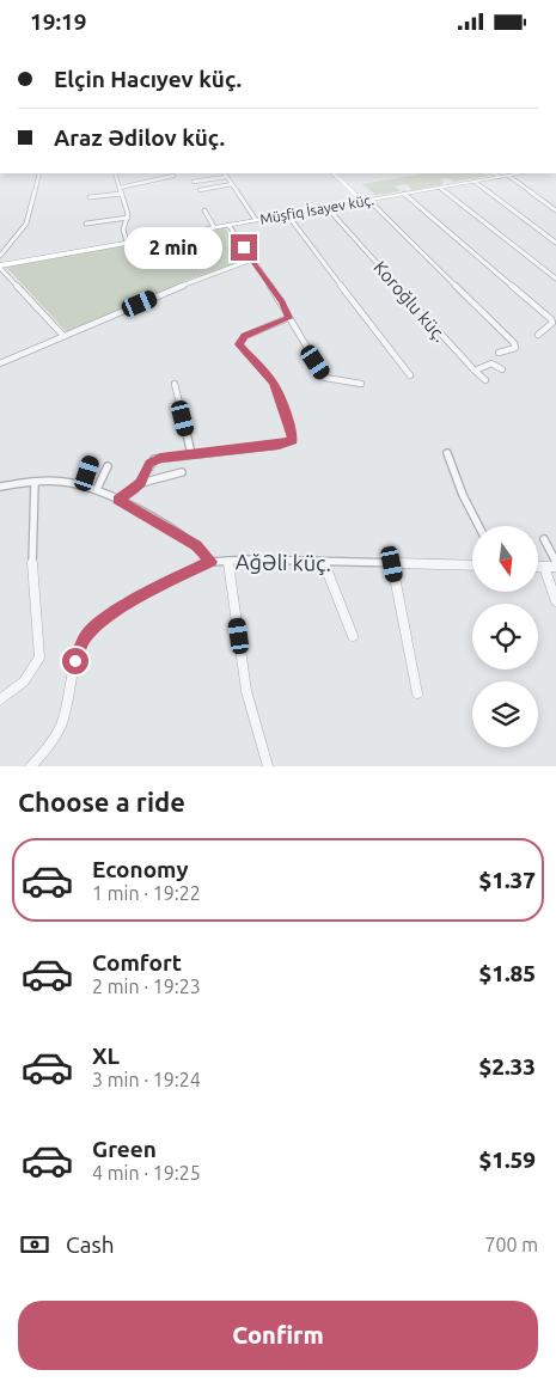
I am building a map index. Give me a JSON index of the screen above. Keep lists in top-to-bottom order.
{
  "streets": {
    "street": ["Müşfiq İsayev küç.", "Koroğlu küç.", "Ağəli küç."]
  },
  "crossings": [
    ["Müşfiq İsayev küç.", "Koroğlu küç."]
  ],
  "north": "bottom",
  "page": {
    "status": "19:19",
    "banner": ["Elçin Hacıyev küç.", "Araz Ədilov küç."],
    "bubble": "2 min",
    "heading": "Choose a ride",
    "list": [
      {
        "name": "Economy",
        "note": "1 min · 19:22",
        "value": "$1.37"
      },
      {
        "name": "Comfort",
        "note": "2 min · 19:23",
        "value": "$1.85"
      },
      {
        "name": "XL",
        "note": "3 min · 19:24",
        "value": "$2.33"
      },
      {
        "name": "Green",
        "note": "4 min · 19:25",
        "value": "$1.59"
      }
    ],
    "pay": ["Cash", "700 m"],
    "buttons": "Confirm"
  }
}
